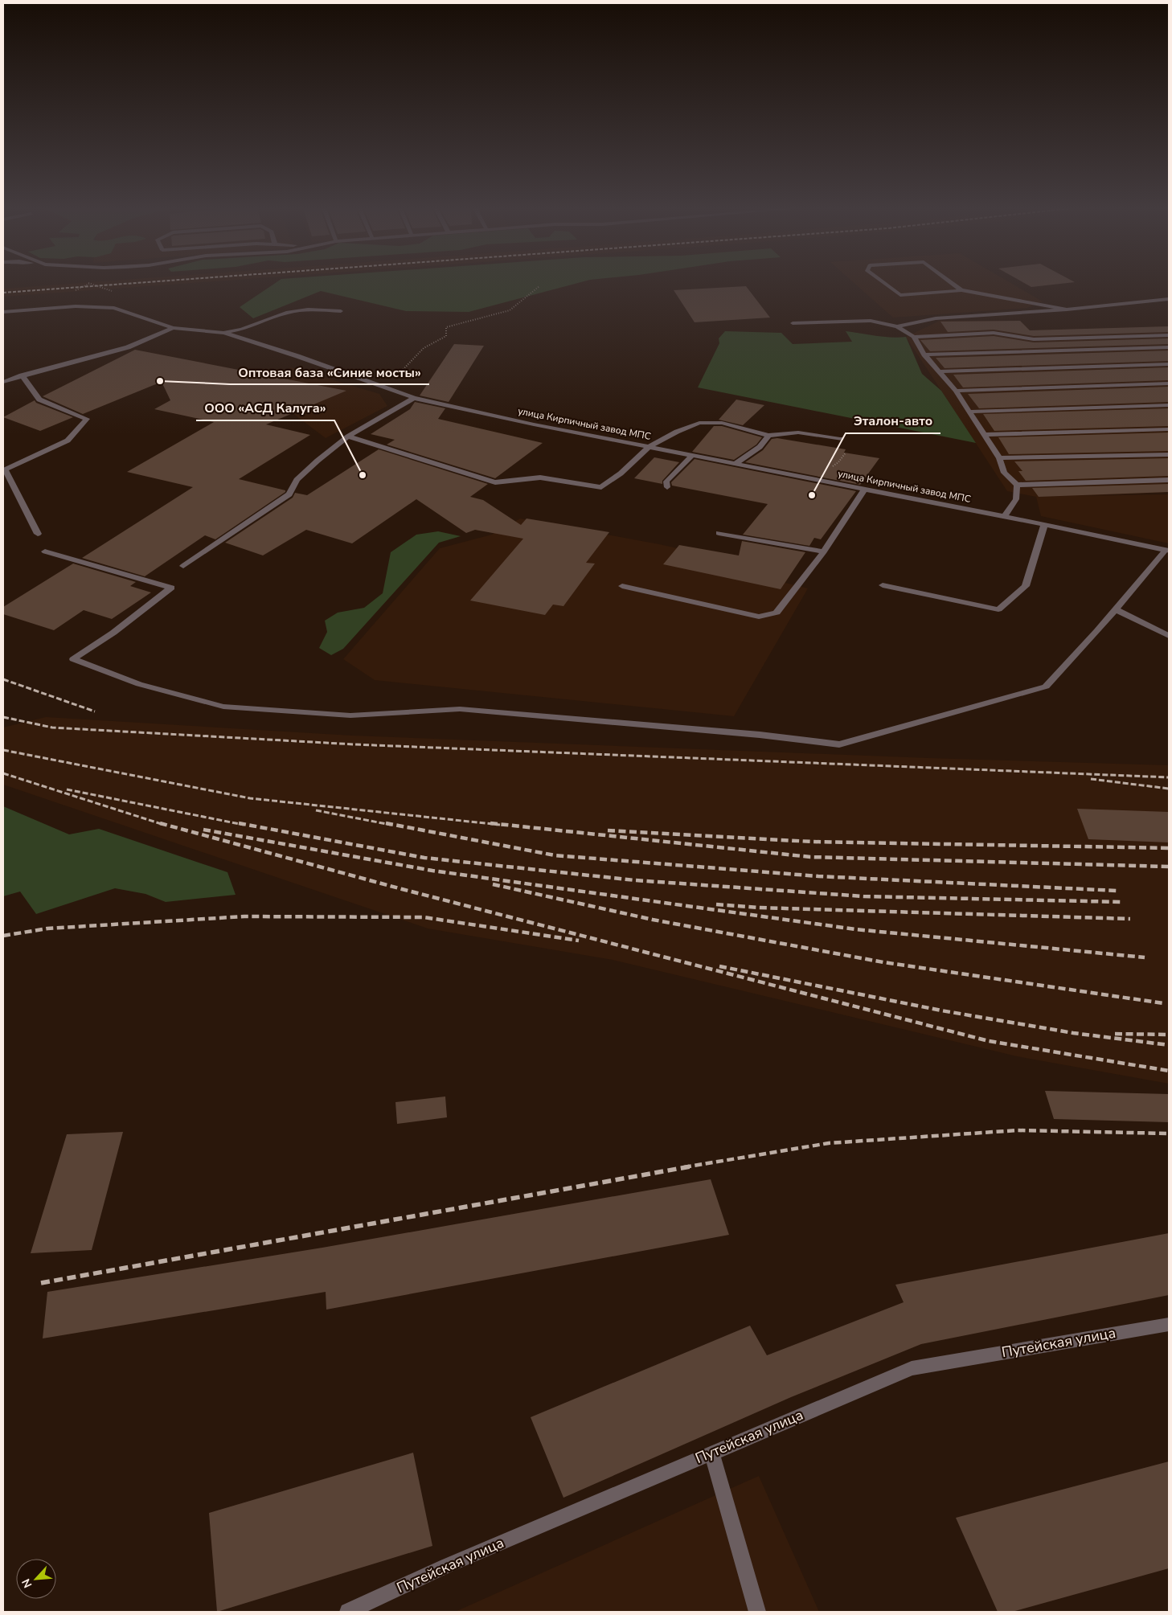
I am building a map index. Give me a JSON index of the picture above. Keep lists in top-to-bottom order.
{
  "streets": {
    "street": ["улица Кирпичный завод МПС", "Путейская улица"]
  },
  "places": ["Оптовая база «Синие мосты»", "ООО «АСД Калуга»", "Эталон-авто"],
  "north": "bottom left"
}
